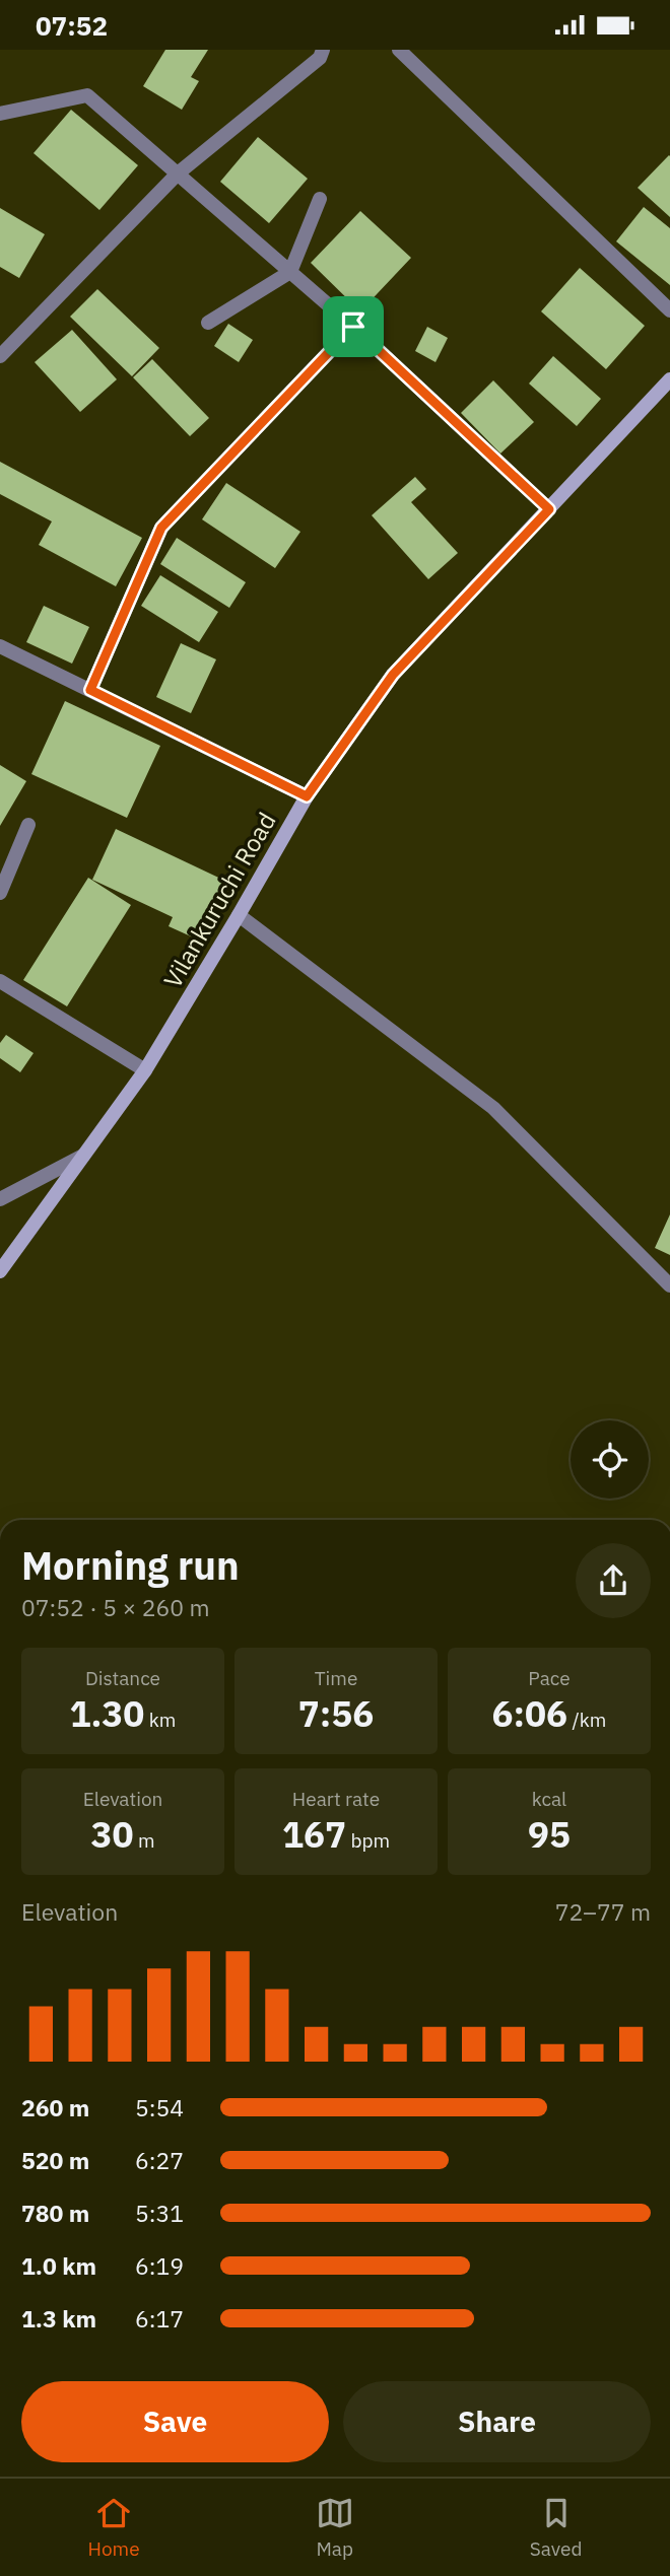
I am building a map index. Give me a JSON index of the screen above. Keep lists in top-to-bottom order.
{
  "streets": {
    "street": ["Vilankuruchi Road"]
  },
  "page": {
    "status": "07:52",
    "heading": ["Morning run", "07:52 · 5 × 260 m"],
    "stats": [
      ["Distance", "1.30 km"],
      ["Time", "7:56"],
      ["Pace", "6:06 /km"],
      ["Elevation", "30 m"],
      ["Heart rate", "167 bpm"],
      ["kcal", "95"]
    ],
    "chart": ["Elevation", "72–77 m"],
    "list": [
      {
        "name": "260 m",
        "note": "5:54"
      },
      {
        "name": "520 m",
        "note": "6:27"
      },
      {
        "name": "780 m",
        "note": "5:31"
      },
      {
        "name": "1.0 km",
        "note": "6:19"
      },
      {
        "name": "1.3 km",
        "note": "6:17"
      }
    ],
    "buttons": ["Save", "Share"],
    "tabs": ["Home", "Map", "Saved"]
  }
}
